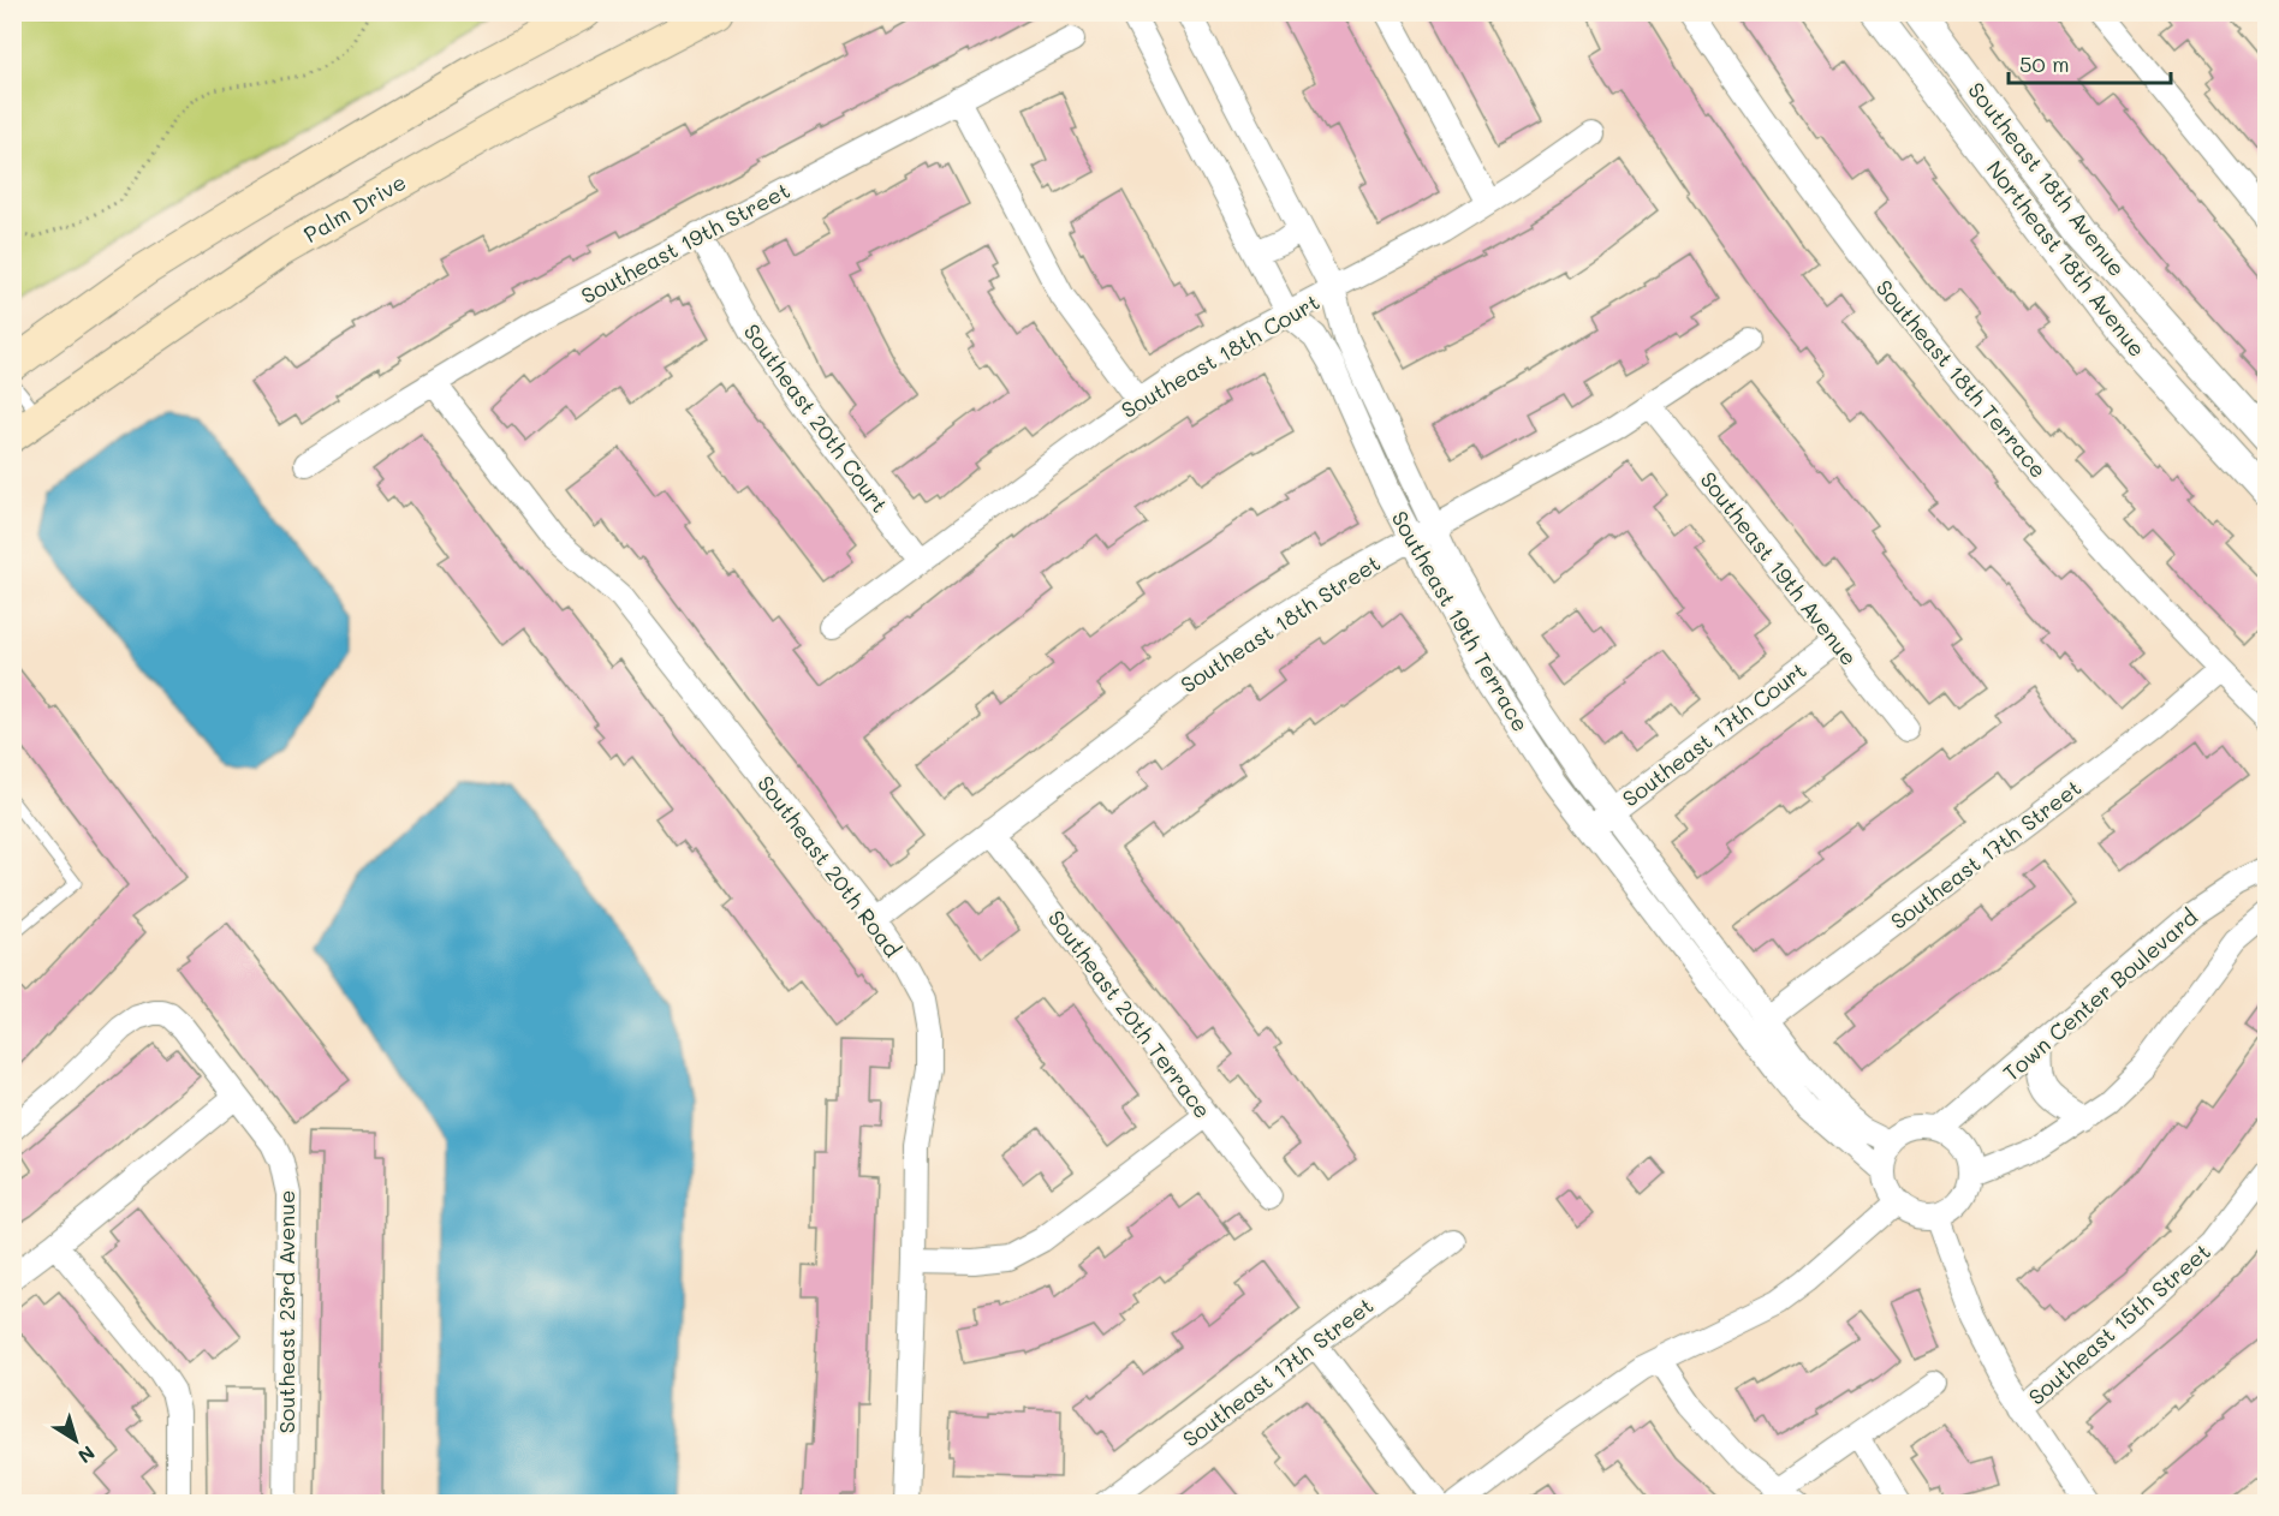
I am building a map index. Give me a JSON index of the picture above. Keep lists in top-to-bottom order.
{
  "streets": {
    "main road": ["Palm Drive"],
    "street": [
      "Southeast 18th Avenue",
      "Southeast 19th Street",
      "Northeast 18th Avenue",
      "Southeast 18th Court",
      "Southeast 18th Terrace",
      "Southeast 20th Court",
      "Southeast 19th Avenue",
      "Southeast 19th Terrace",
      "Southeast 18th Street",
      "Southeast 17th Court",
      "Southeast 17th Street",
      "Southeast 20th Road",
      "Town Center Boulevard",
      "Southeast 20th Terrace",
      "Southeast 23rd Avenue",
      "Southeast 15th Street"
    ]
  },
  "crossings": [
    ["Southeast 19th Street", "Southeast 20th Court"],
    ["Southeast 19th Street", "Southeast 20th Road"],
    ["Southeast 18th Court", "Southeast 20th Court"],
    ["Southeast 18th Court", "Southeast 19th Terrace"],
    ["Southeast 18th Terrace", "Southeast 17th Street"],
    ["Southeast 19th Avenue", "Southeast 18th Street"],
    ["Southeast 19th Avenue", "Southeast 17th Court"],
    ["Southeast 19th Terrace", "Southeast 18th Street"],
    ["Southeast 19th Terrace", "Southeast 17th Court"],
    ["Southeast 19th Terrace", "Southeast 17th Street"],
    ["Southeast 19th Terrace", "Town Center Boulevard"],
    ["Southeast 18th Street", "Southeast 20th Road"],
    ["Southeast 18th Street", "Southeast 20th Terrace"]
  ],
  "scale_bar": "50 m",
  "north": "bottom right"
}
